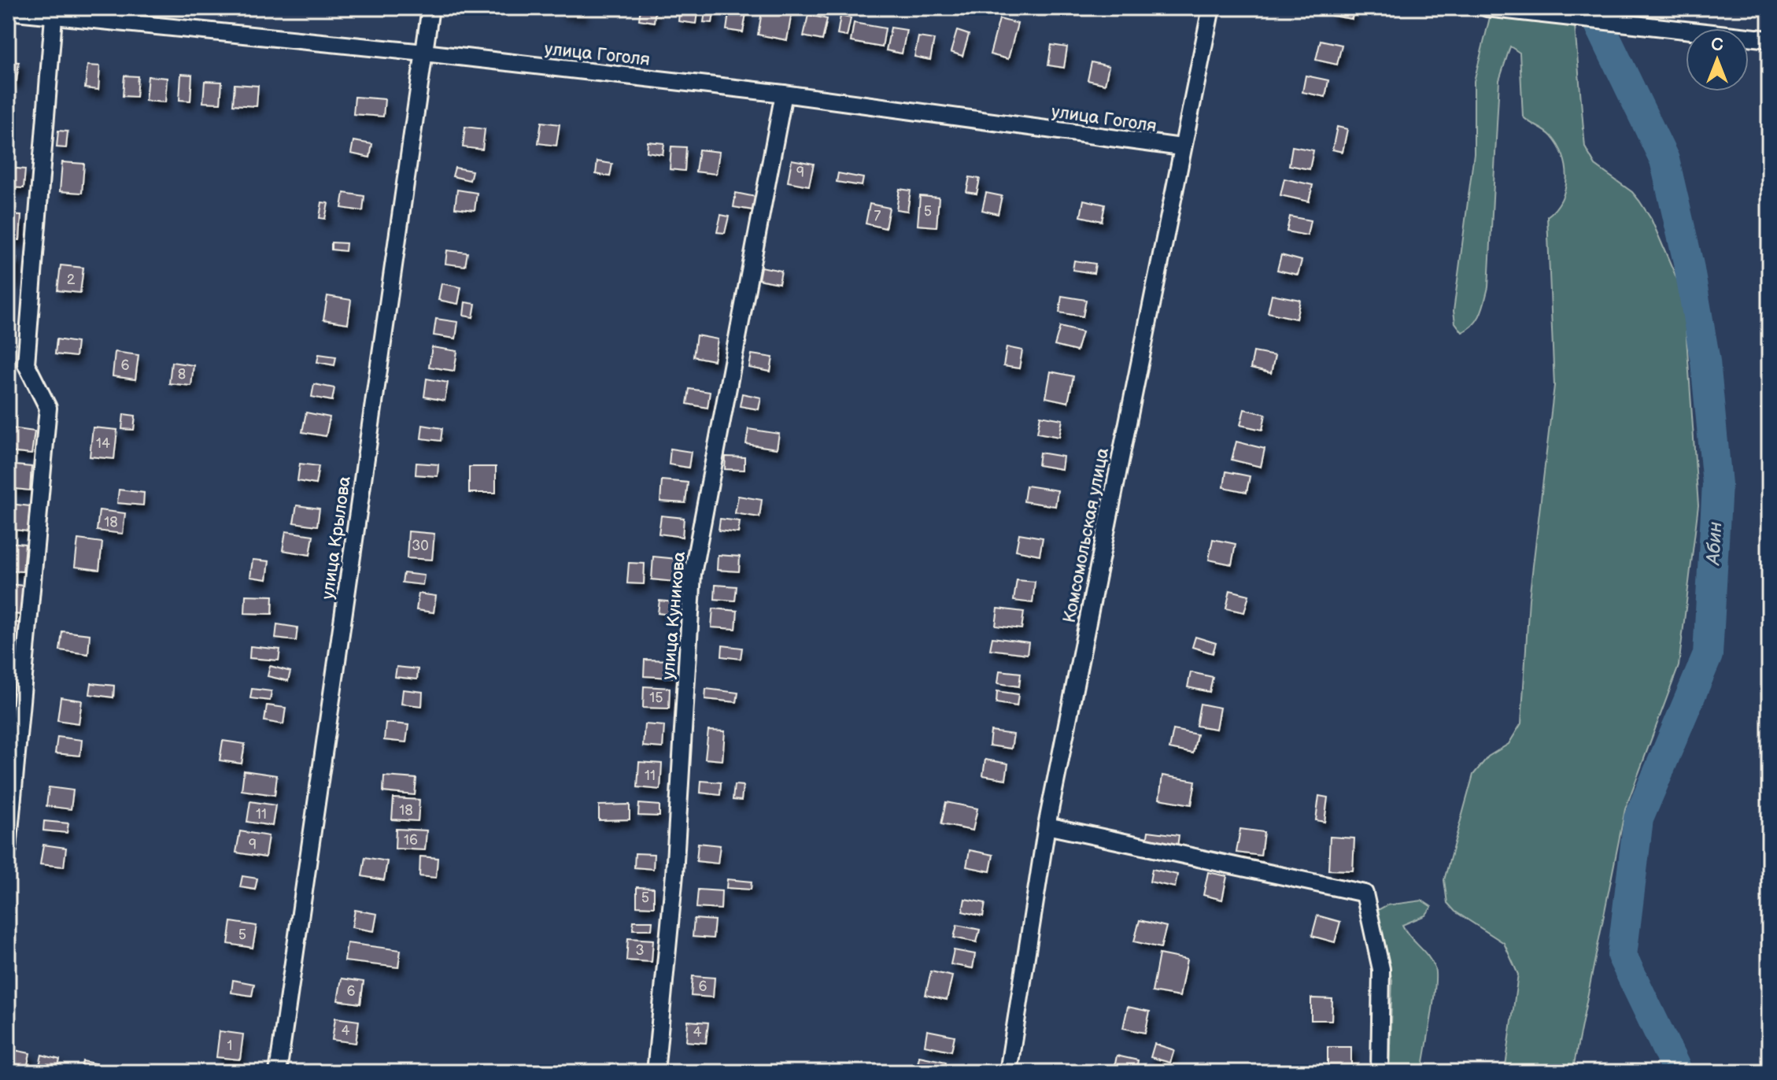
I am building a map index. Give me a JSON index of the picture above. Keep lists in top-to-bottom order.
{
  "streets": {
    "street": [
      "улица Гоголя",
      "Комсомольская улица",
      "улица Крылова",
      "улица Куникова"
    ]
  },
  "crossings": [
    ["улица Гоголя", "Комсомольская улица"],
    ["улица Гоголя", "улица Крылова"],
    ["улица Гоголя", "улица Куникова"]
  ],
  "water": ["Абин"],
  "house_numbers": [
    "9",
    "5",
    "7",
    "2",
    "6",
    "8",
    "14",
    "18",
    "30",
    "15",
    "11",
    "18",
    "11",
    "16",
    "9",
    "5",
    "5",
    "3",
    "6",
    "6",
    "4",
    "4",
    "1"
  ],
  "north": "top"
}
